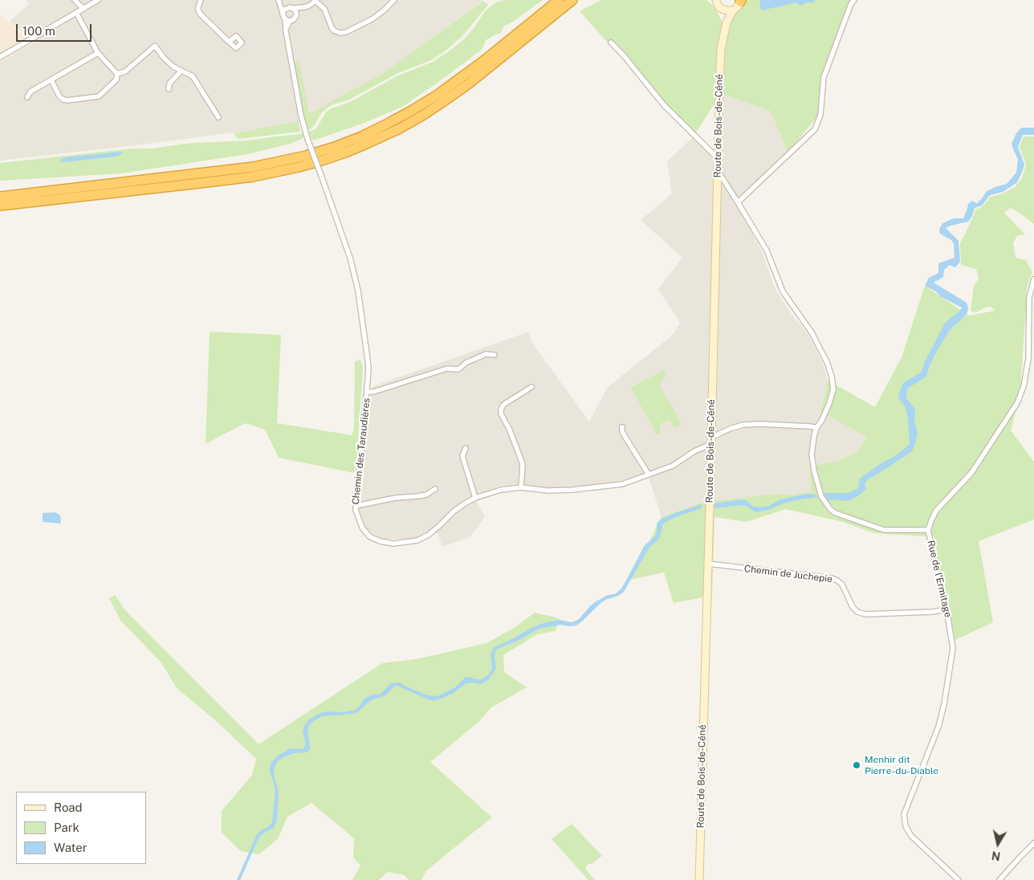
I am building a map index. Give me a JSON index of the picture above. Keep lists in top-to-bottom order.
{
  "streets": {
    "street": [
      "Route de Bois-de-Céné",
      "Chemin des Taraudières",
      "Chemin de Juchepie",
      "Rue de l'Ermitage"
    ]
  },
  "crossings": [
    ["Route de Bois-de-Céné", "Chemin des Taraudières"],
    ["Route de Bois-de-Céné", "Chemin de Juchepie"],
    ["Chemin de Juchepie", "Rue de l'Ermitage"]
  ],
  "places": ["Menhir dit Pierre-du-Diable"],
  "legend": ["Road", "Park", "Water"],
  "scale_bar": "100 m",
  "north": "bottom"
}
